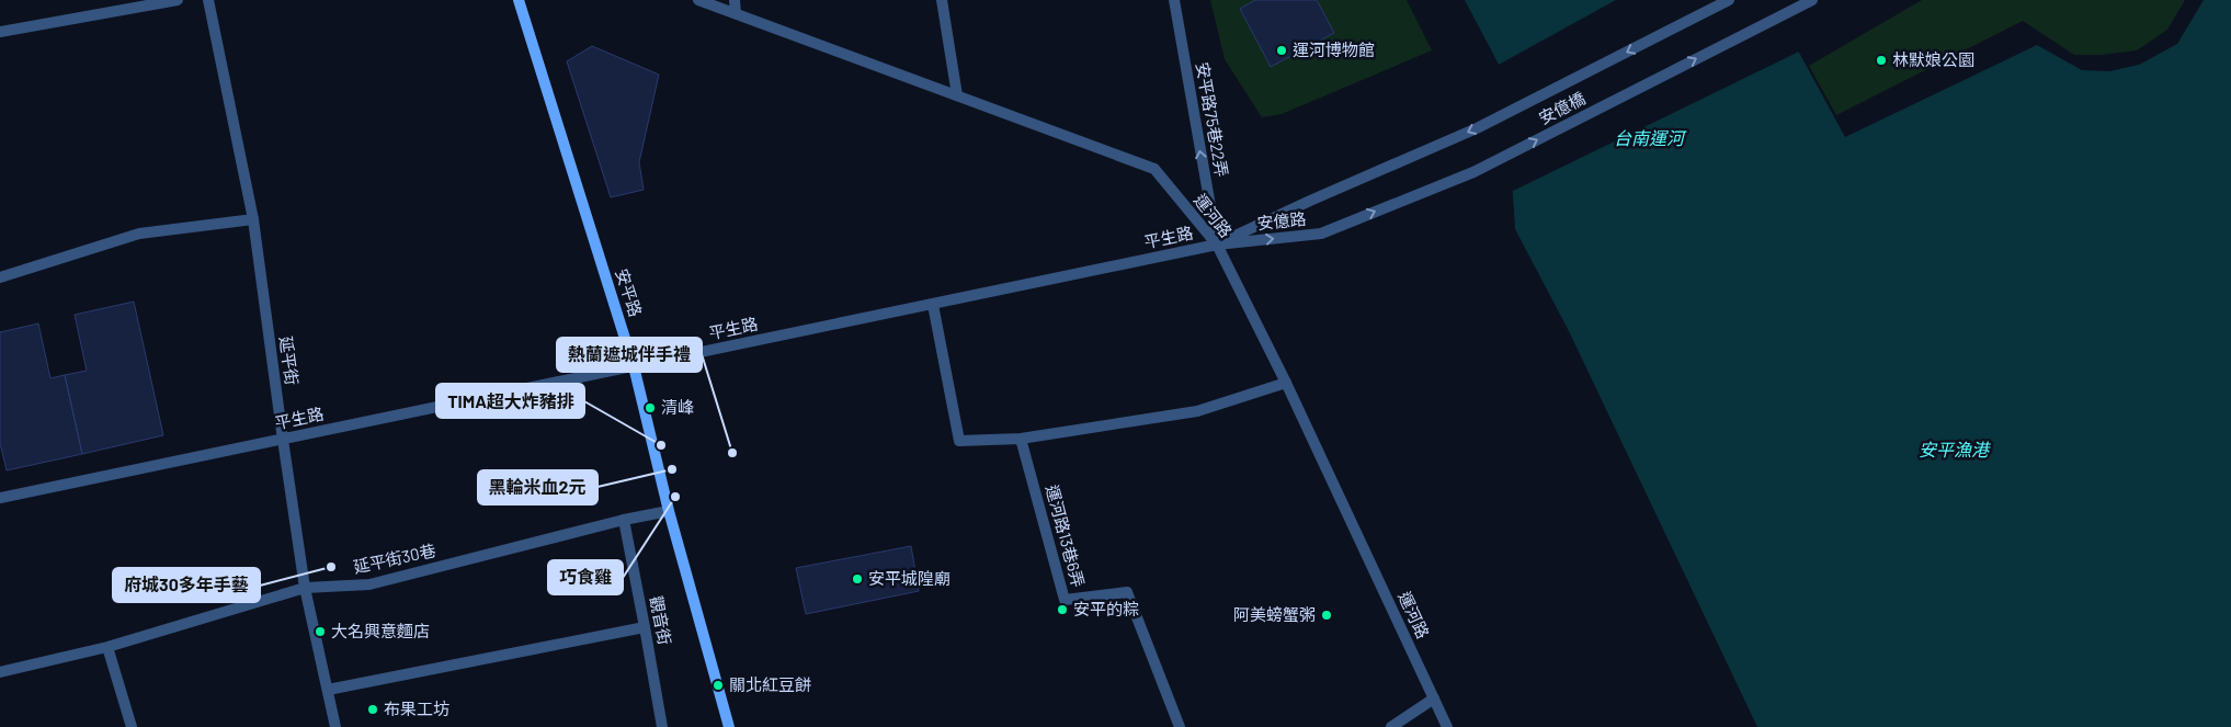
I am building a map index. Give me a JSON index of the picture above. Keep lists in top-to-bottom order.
{
  "streets": {
    "street": [
      "安億橋",
      "安平路75巷22弄",
      "運河路",
      "安億路",
      "平生路",
      "安平路",
      "延平街",
      "運河路13巷6弄",
      "延平街30巷",
      "觀音街"
    ]
  },
  "crossings": [
    ["安億橋", "安億路"],
    ["安平路75巷22弄", "運河路"],
    ["安平路75巷22弄", "安億路"],
    ["安平路75巷22弄", "平生路"],
    ["運河路", "安億路"],
    ["運河路", "平生路"],
    ["安億路", "平生路"],
    ["平生路", "安平路"],
    ["平生路", "延平街"],
    ["安平路", "延平街30巷"],
    ["延平街", "延平街30巷"],
    ["延平街30巷", "觀音街"]
  ],
  "one_way": ["安平路75巷22弄"],
  "water": ["台南運河", "安平漁港"],
  "places": [
    "運河博物館",
    "林默娘公園",
    "清峰",
    "TIMA超大炸豬排",
    "熱蘭遮城伴手禮",
    "黑輪米血2元",
    "巧食雞",
    "府城30多年手藝",
    "安平城隍廟",
    "安平的粽",
    "阿美螃蟹粥",
    "大名興意麵店",
    "關北紅豆餅",
    "布果工坊"
  ]
}
